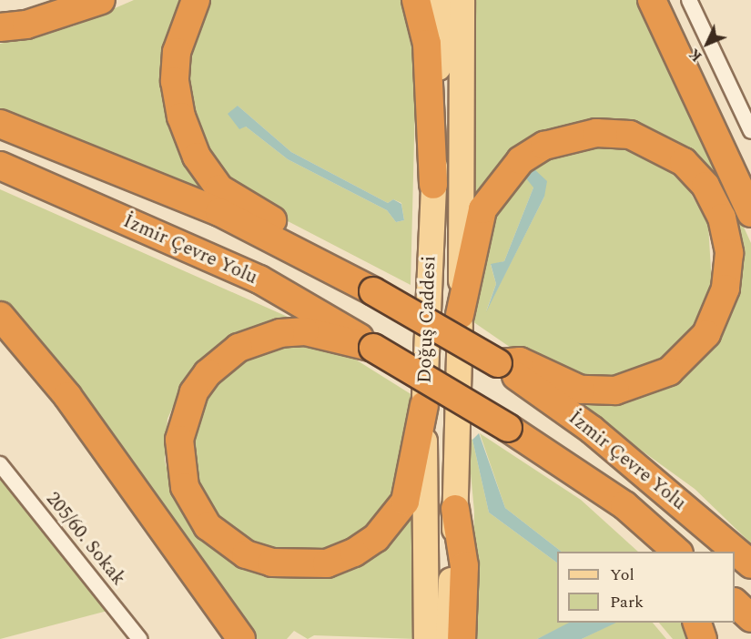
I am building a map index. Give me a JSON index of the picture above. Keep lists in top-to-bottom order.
{
  "streets": {
    "highway": ["İzmir Çevre Yolu"],
    "main road": ["Doğuş Caddesi"],
    "street": ["205/60. Sokak"]
  },
  "legend": ["Yol", "Park"],
  "north": "bottom left"
}
